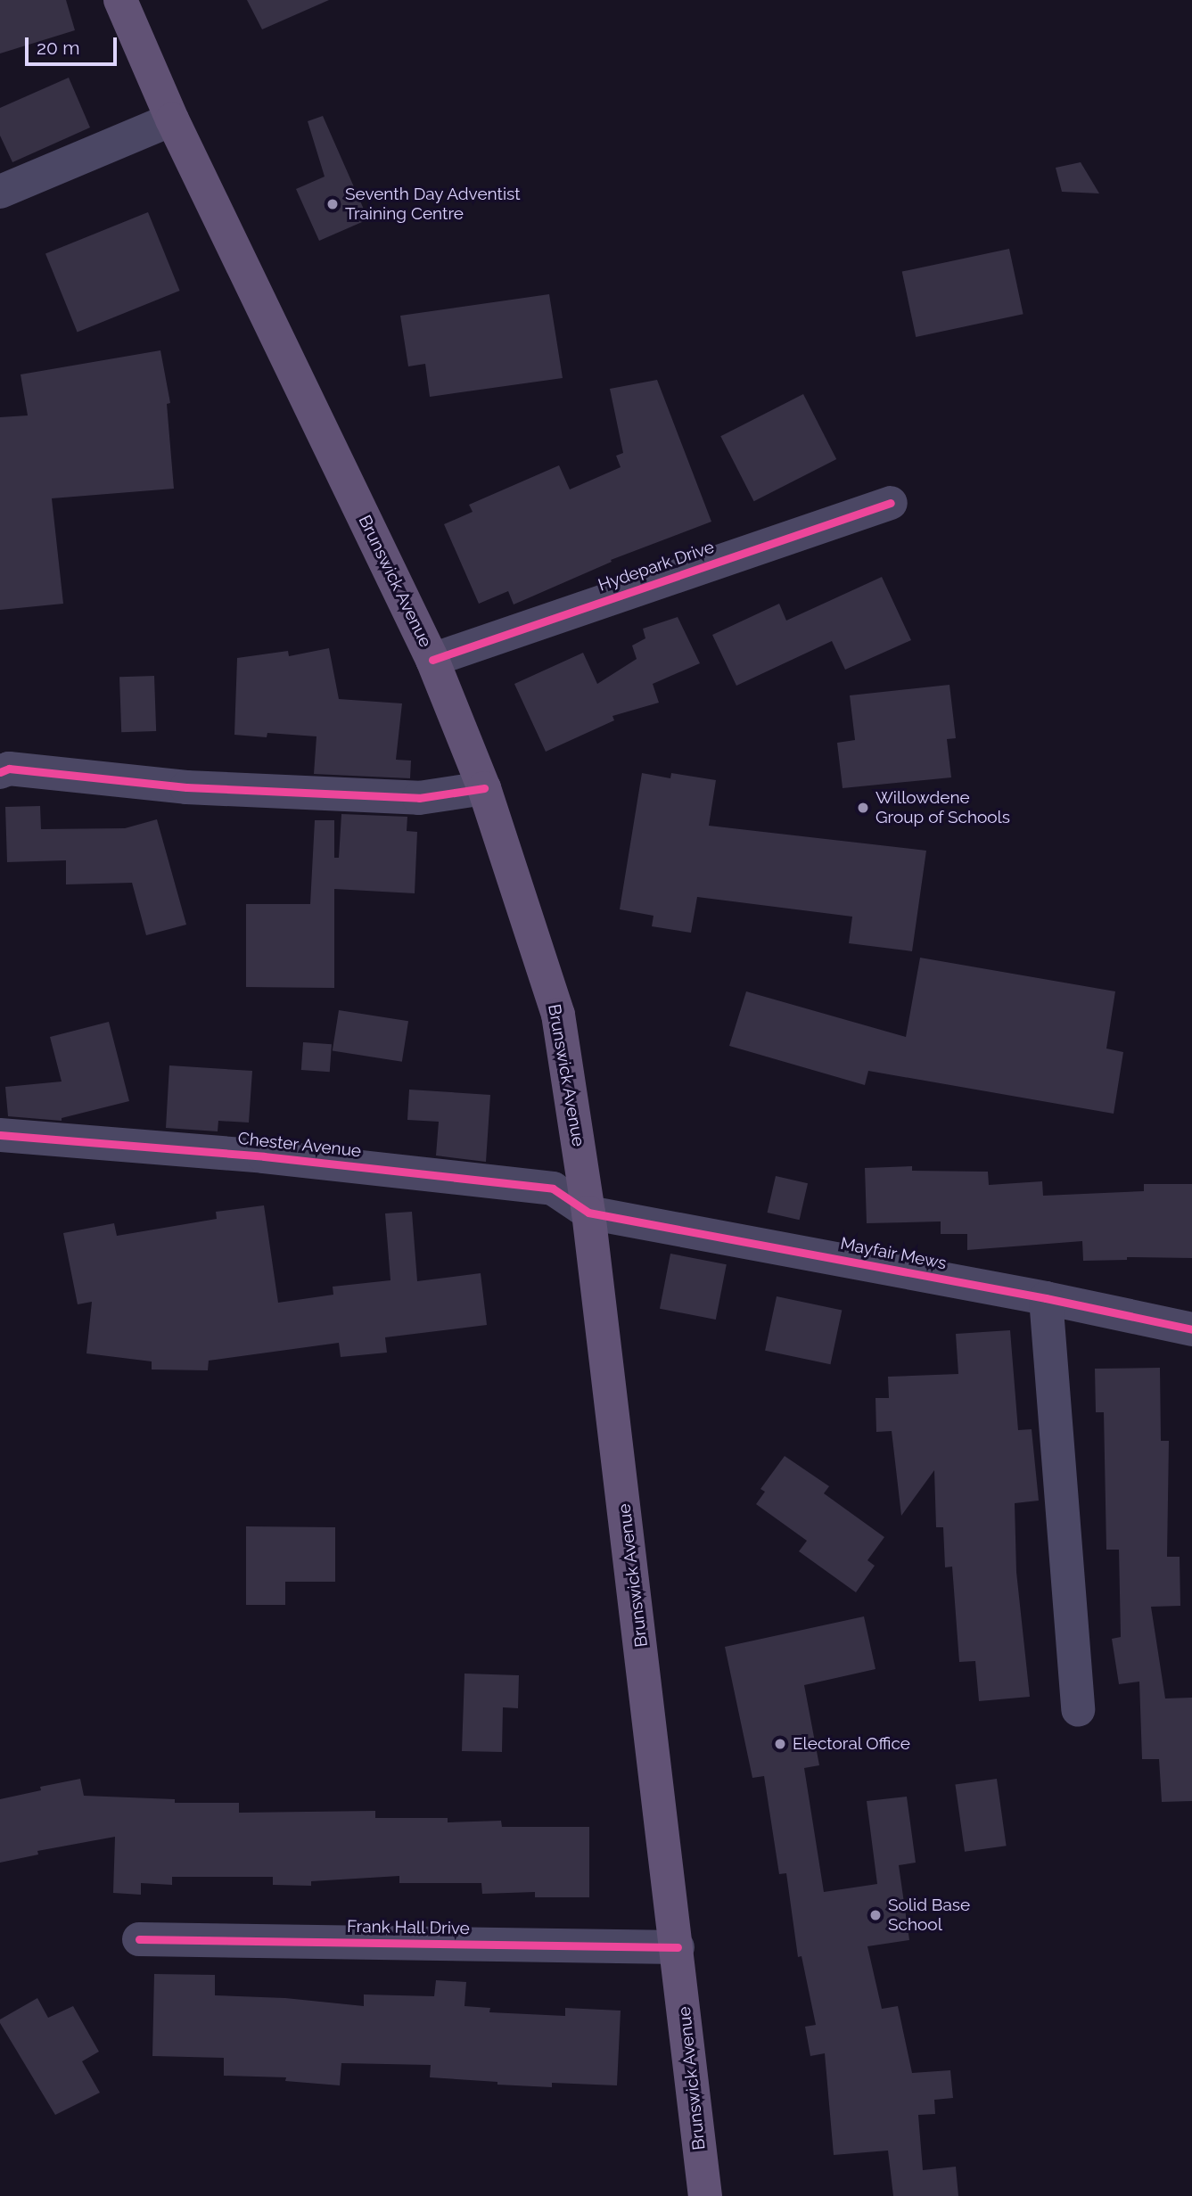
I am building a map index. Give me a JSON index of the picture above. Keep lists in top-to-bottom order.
{
  "streets": {
    "main road": ["Brunswick Avenue"],
    "street": [
      "Hydepark Drive",
      "Chester Avenue",
      "Mayfair Mews",
      "Frank Hall Drive"
    ]
  },
  "crossings": [
    ["Hydepark Drive", "Brunswick Avenue"],
    ["Brunswick Avenue", "Chester Avenue"],
    ["Brunswick Avenue", "Mayfair Mews"],
    ["Brunswick Avenue", "Frank Hall Drive"],
    ["Chester Avenue", "Mayfair Mews"]
  ],
  "places": [
    "Seventh Day Adventist Training Centre",
    "Willowdene Group of Schools",
    "Electoral Office",
    "Solid Base School"
  ],
  "scale_bar": "20 m"
}
